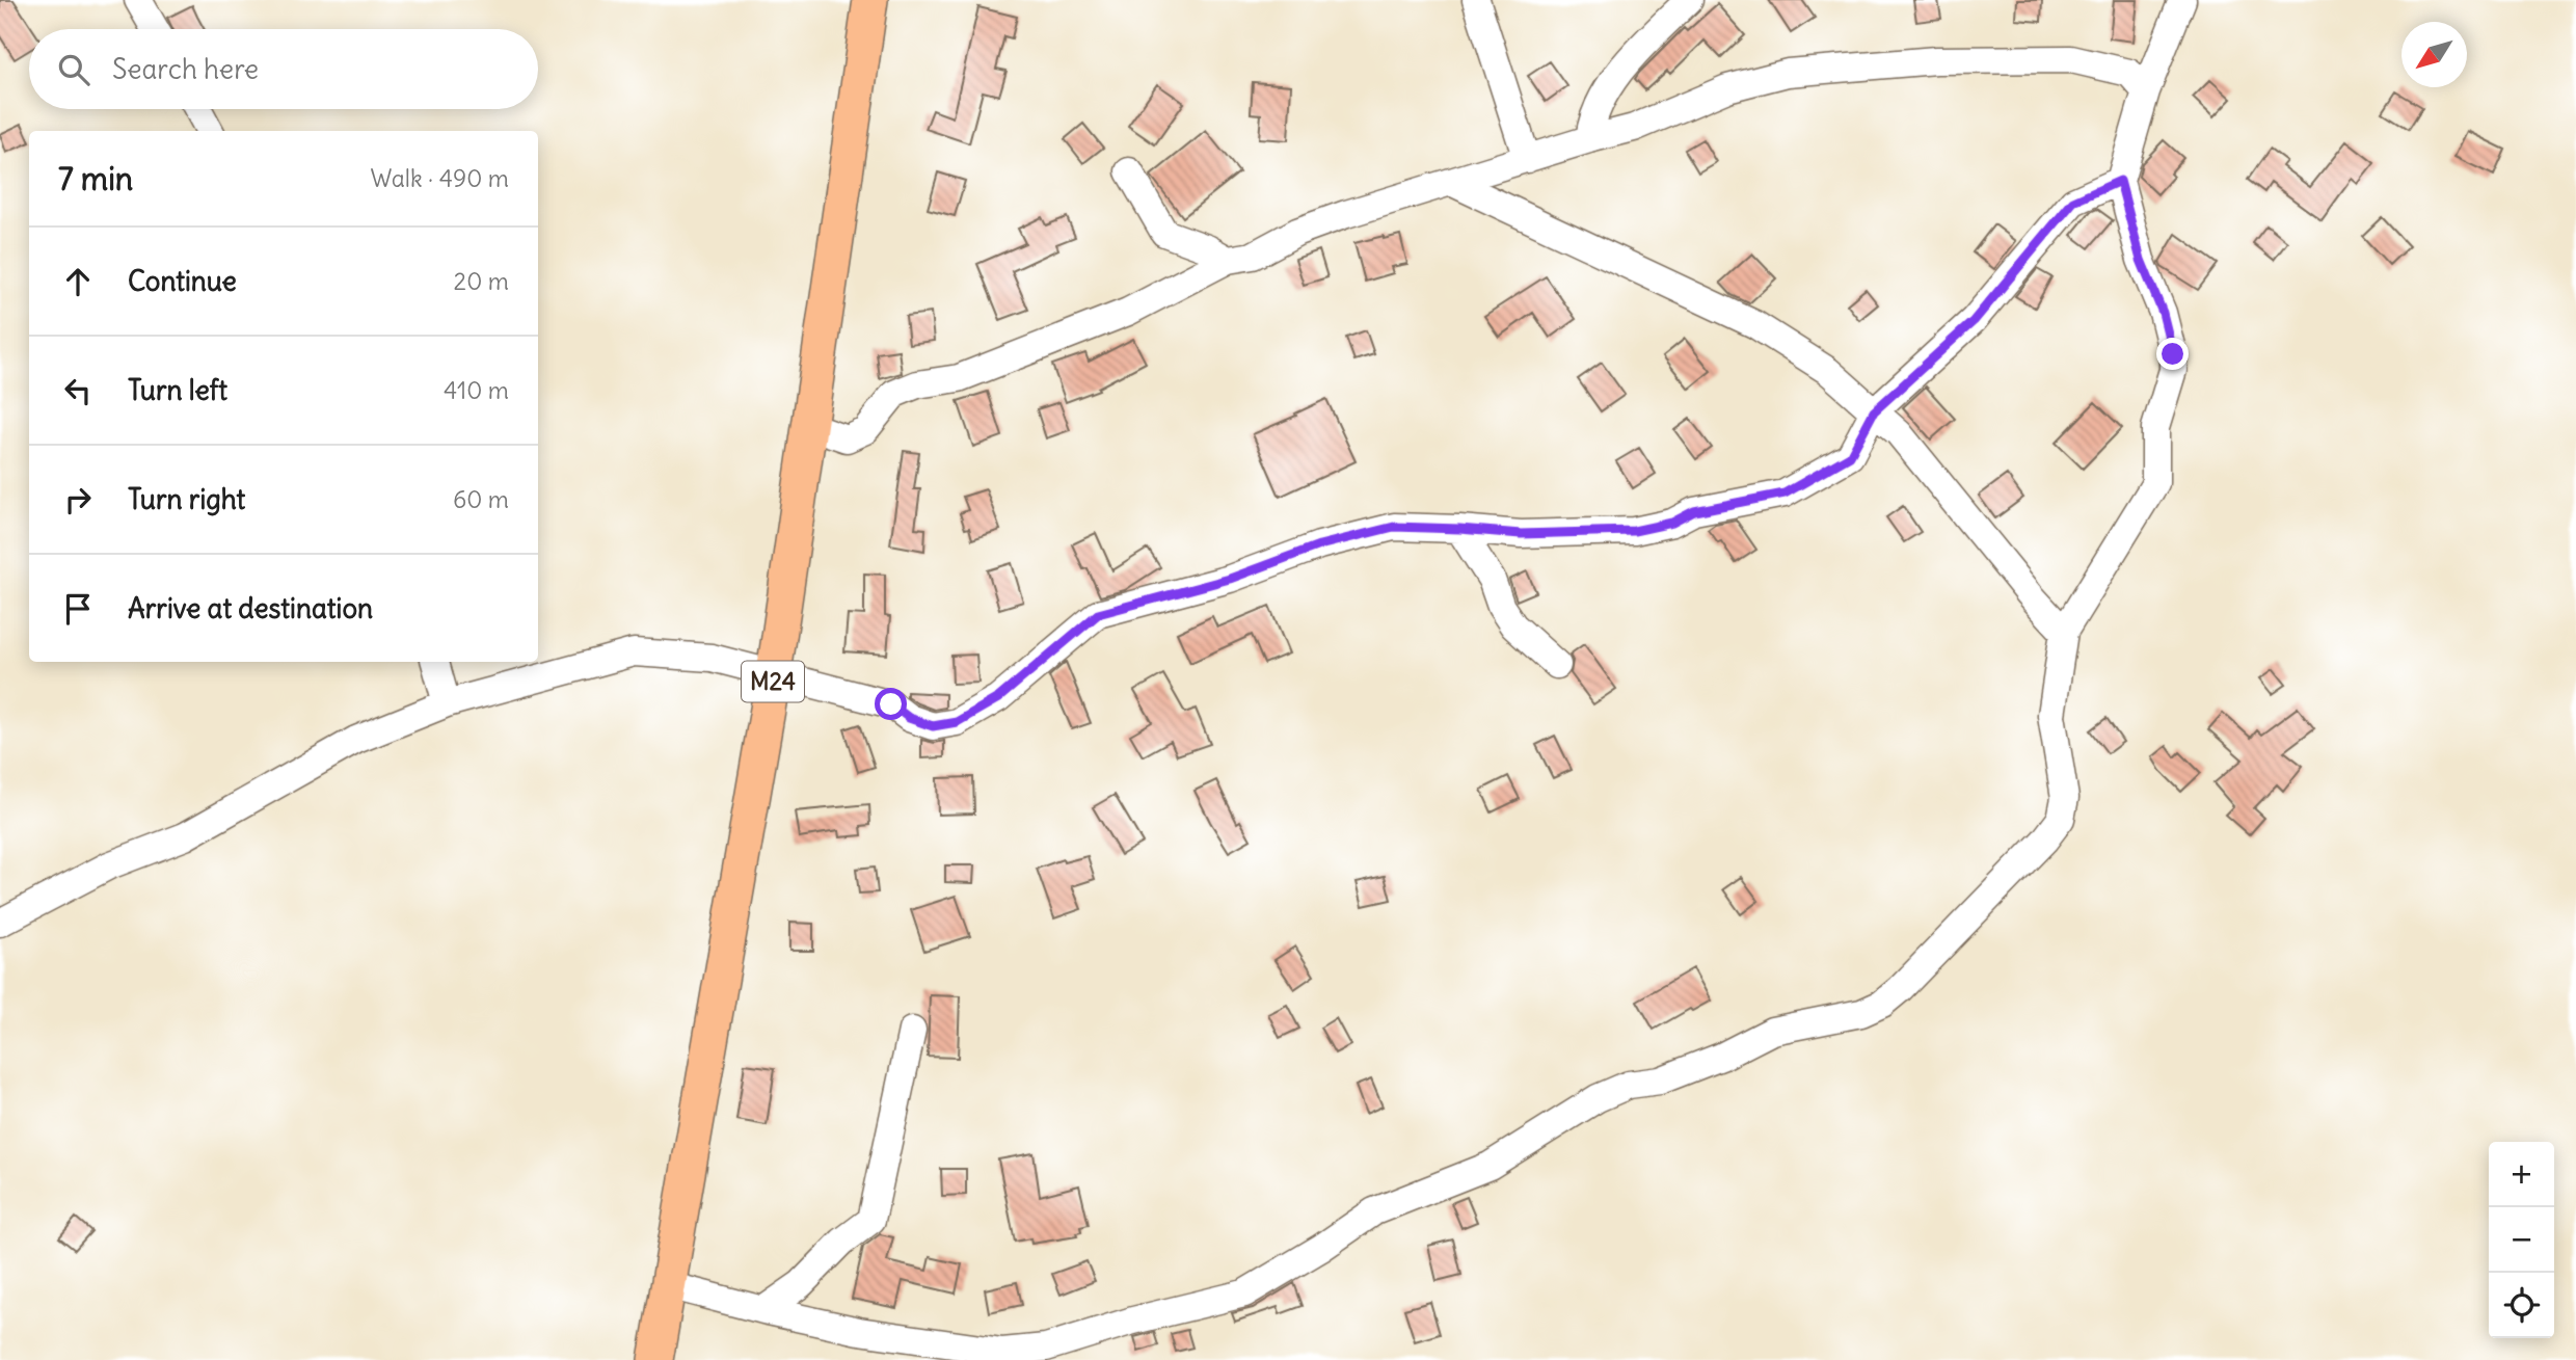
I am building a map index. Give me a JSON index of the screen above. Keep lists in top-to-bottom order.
{
  "streets": {
    "main road": ["M24"]
  },
  "north": "bottom left",
  "page": {
    "search": "Search here",
    "heading": ["7 min", "Walk · 490 m"],
    "list": [
      ["Continue", "20 m"],
      ["Turn left", "410 m"],
      ["Turn right", "60 m"],
      "Arrive at destination"
    ],
    "map_buttons": ["+", "−"]
  }
}
